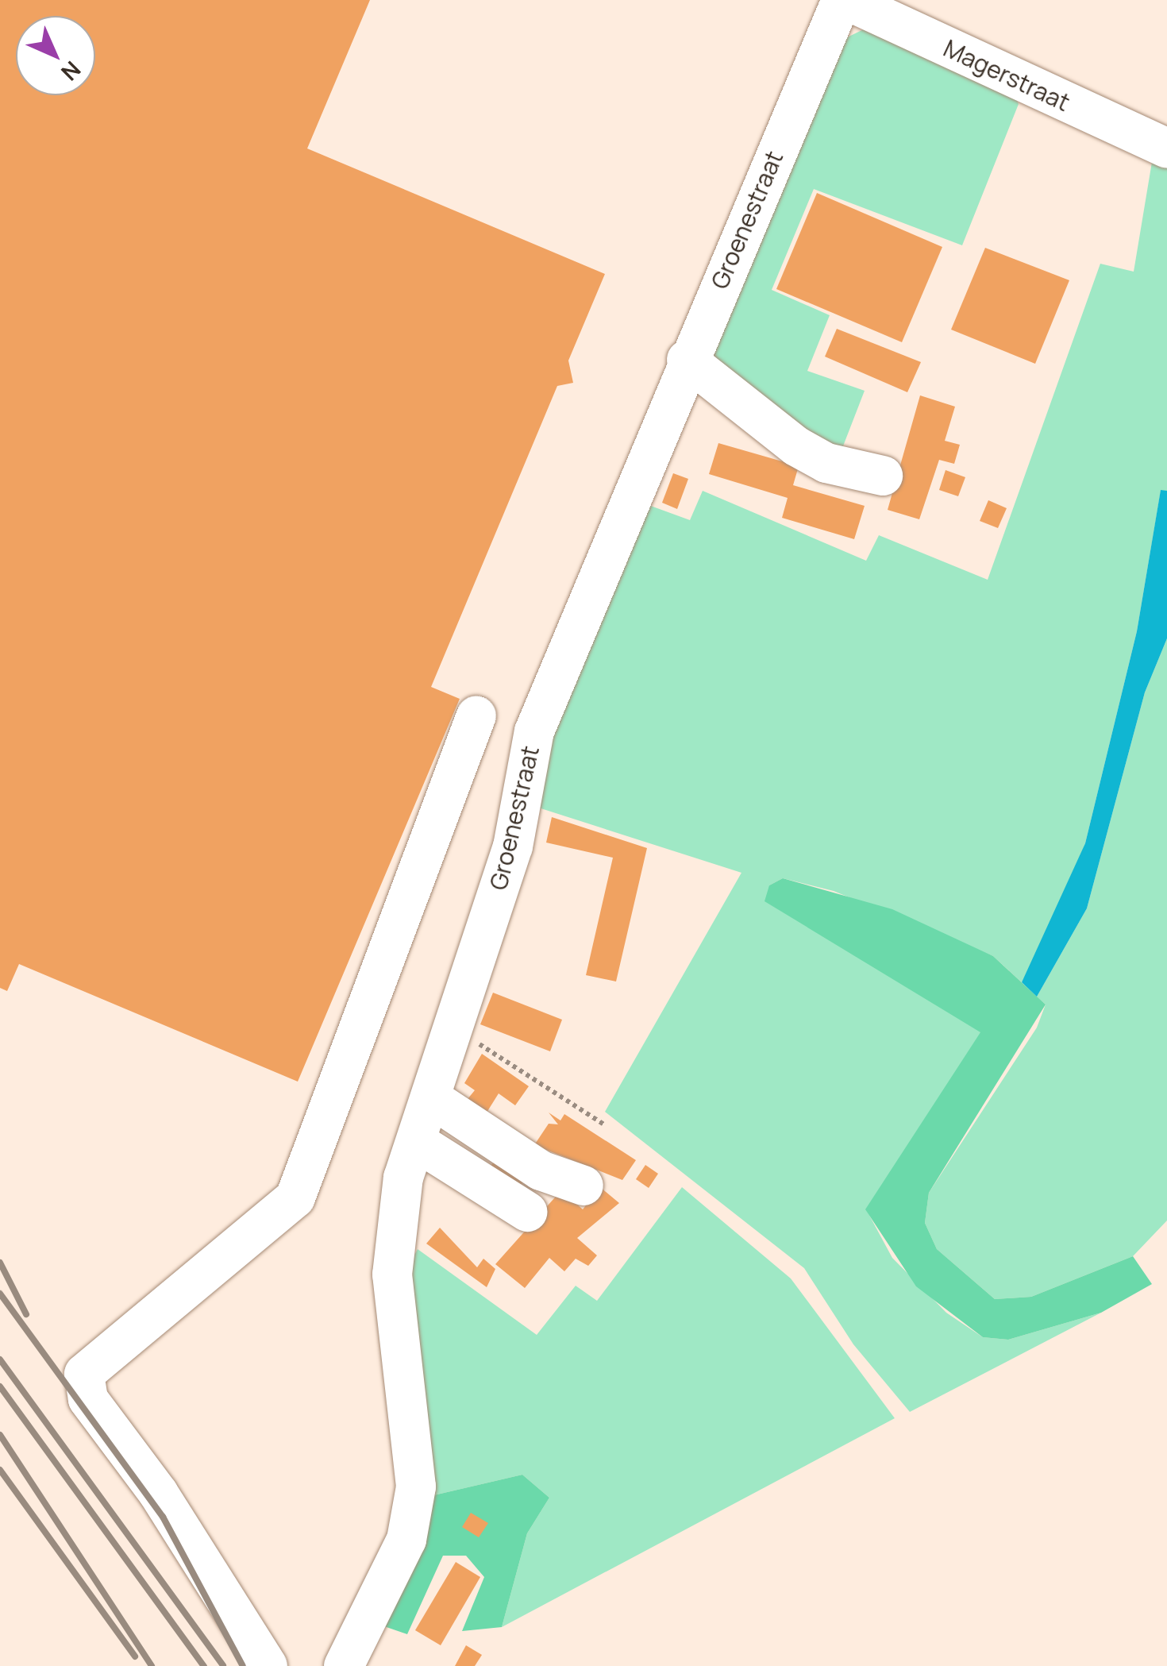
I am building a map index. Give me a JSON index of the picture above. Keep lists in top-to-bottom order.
{
  "streets": {
    "street": ["Magerstraat", "Groenestraat"]
  },
  "crossings": [
    ["Magerstraat", "Groenestraat"]
  ],
  "north": "bottom right"
}
